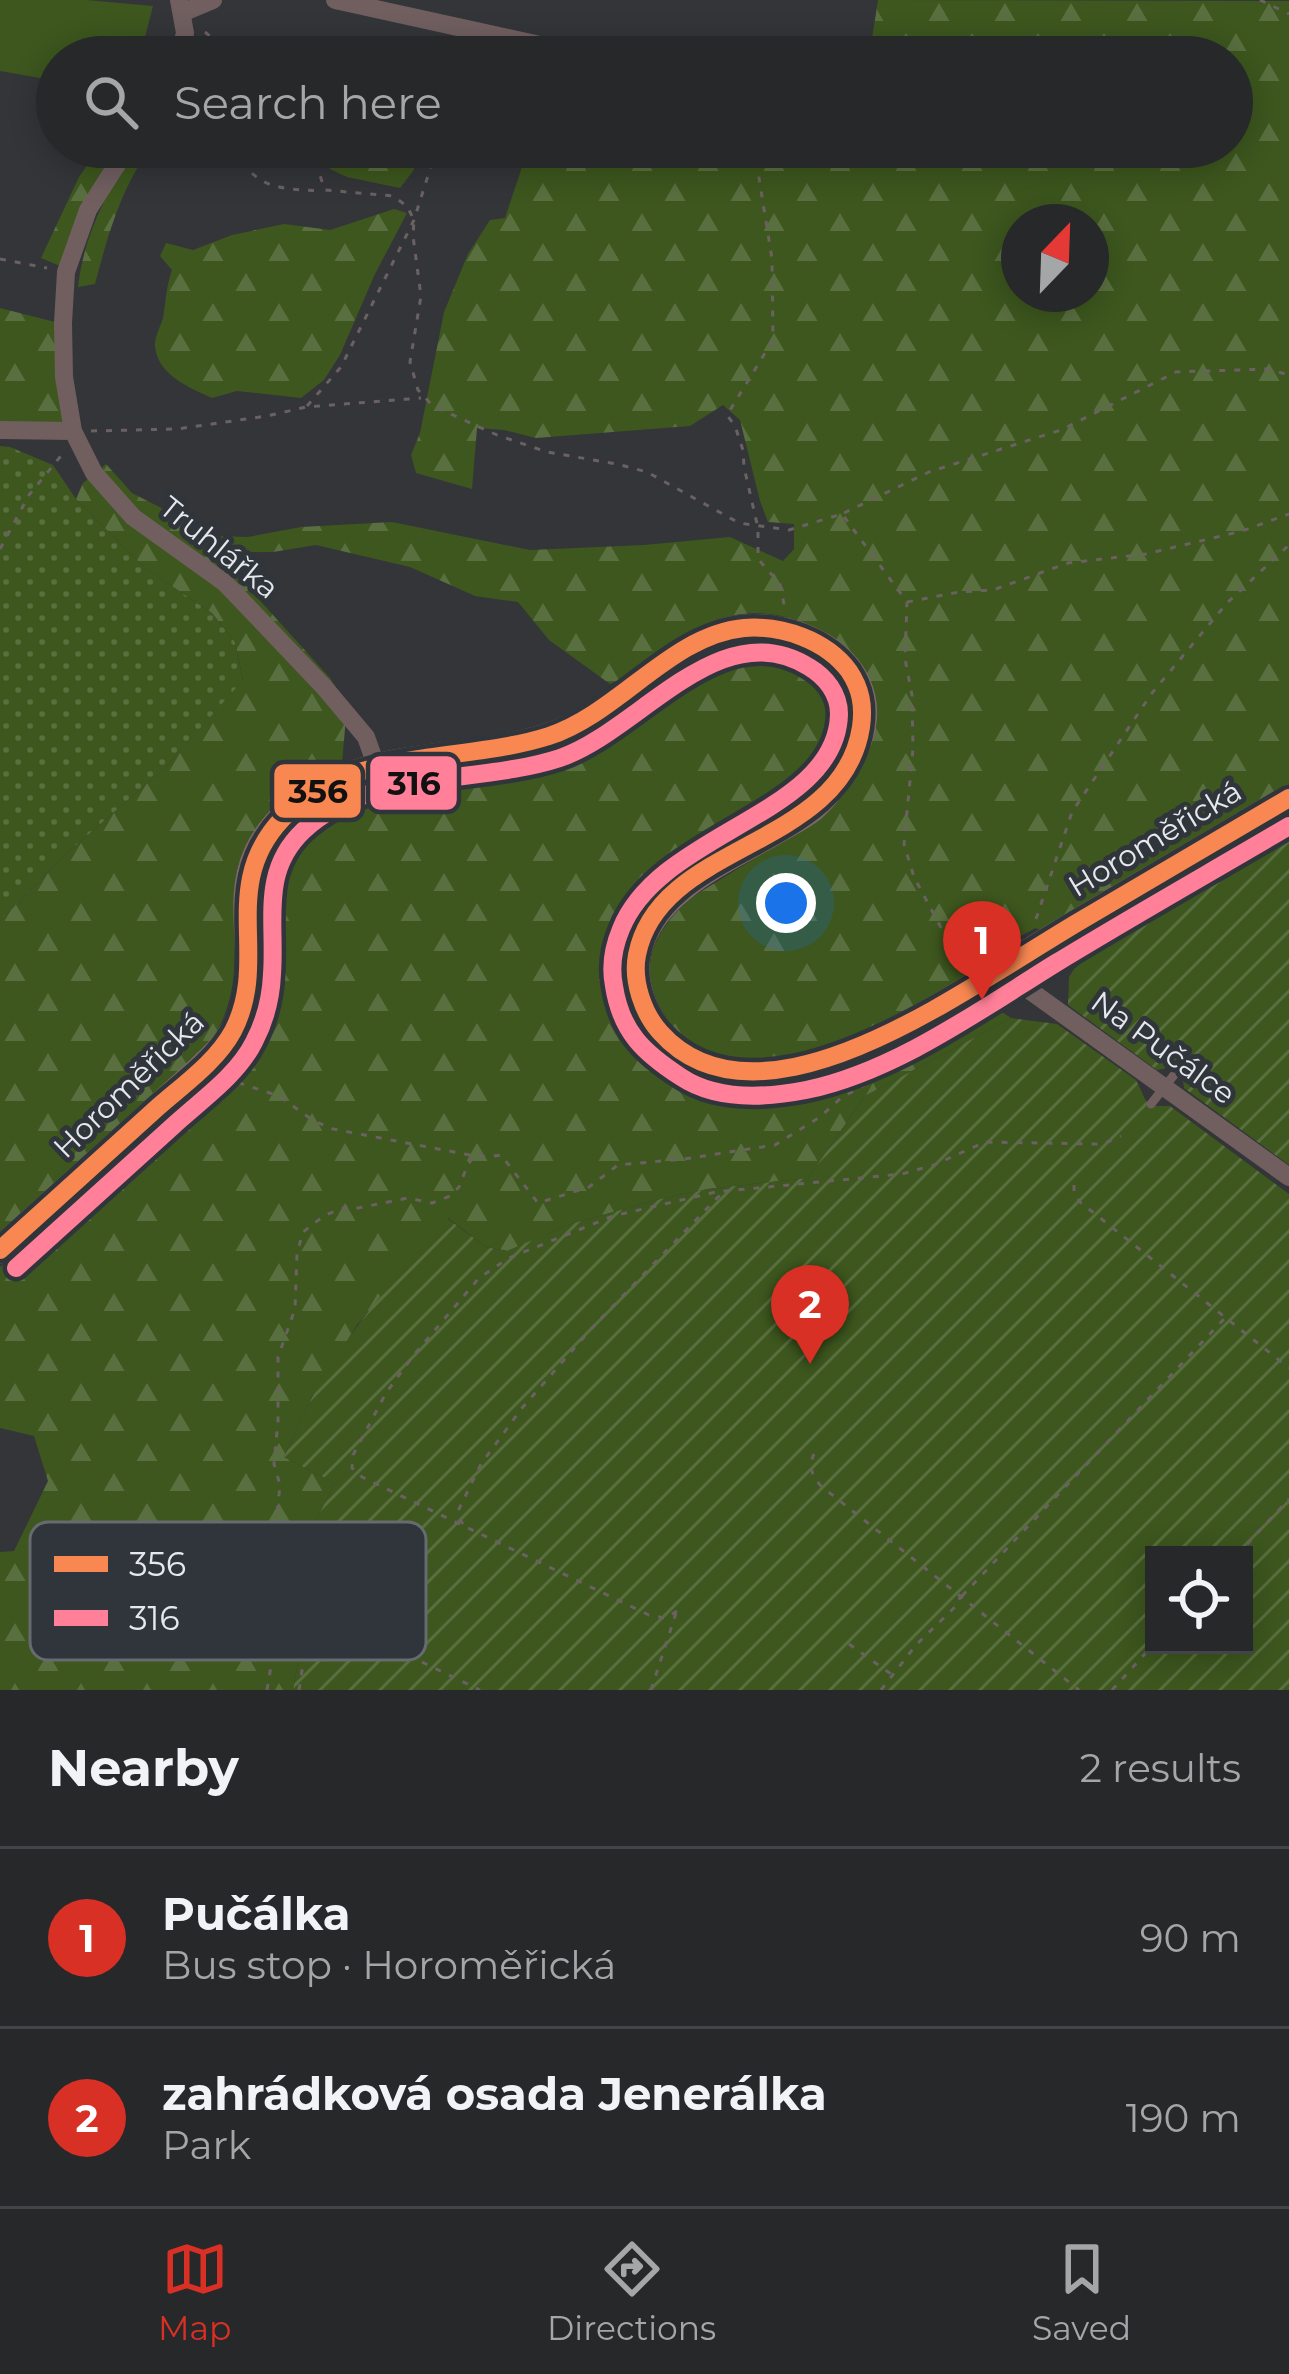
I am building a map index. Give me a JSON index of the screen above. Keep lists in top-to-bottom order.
{
  "streets": {
    "main road": ["Horoměřická"],
    "street": ["Truhlářka", "Na Pučálce"]
  },
  "crossings": [
    ["Truhlářka", "Horoměřická"],
    ["Horoměřická", "Na Pučálce"]
  ],
  "lines": ["transit line 356", "transit line 316"],
  "legend": ["356", "316"],
  "north": "top right",
  "page": {
    "search": "Search here",
    "pins": ["1", "2"],
    "heading": ["Nearby", "2 results"],
    "list": [
      {
        "mark": "1",
        "name": "Pučálka",
        "note": "Bus stop · Horoměřická",
        "value": "90 m"
      },
      {
        "mark": "2",
        "name": "zahrádková osada Jenerálka",
        "note": "Park",
        "value": "190 m"
      }
    ],
    "nav": ["Map", "Directions", "Saved"]
  }
}
